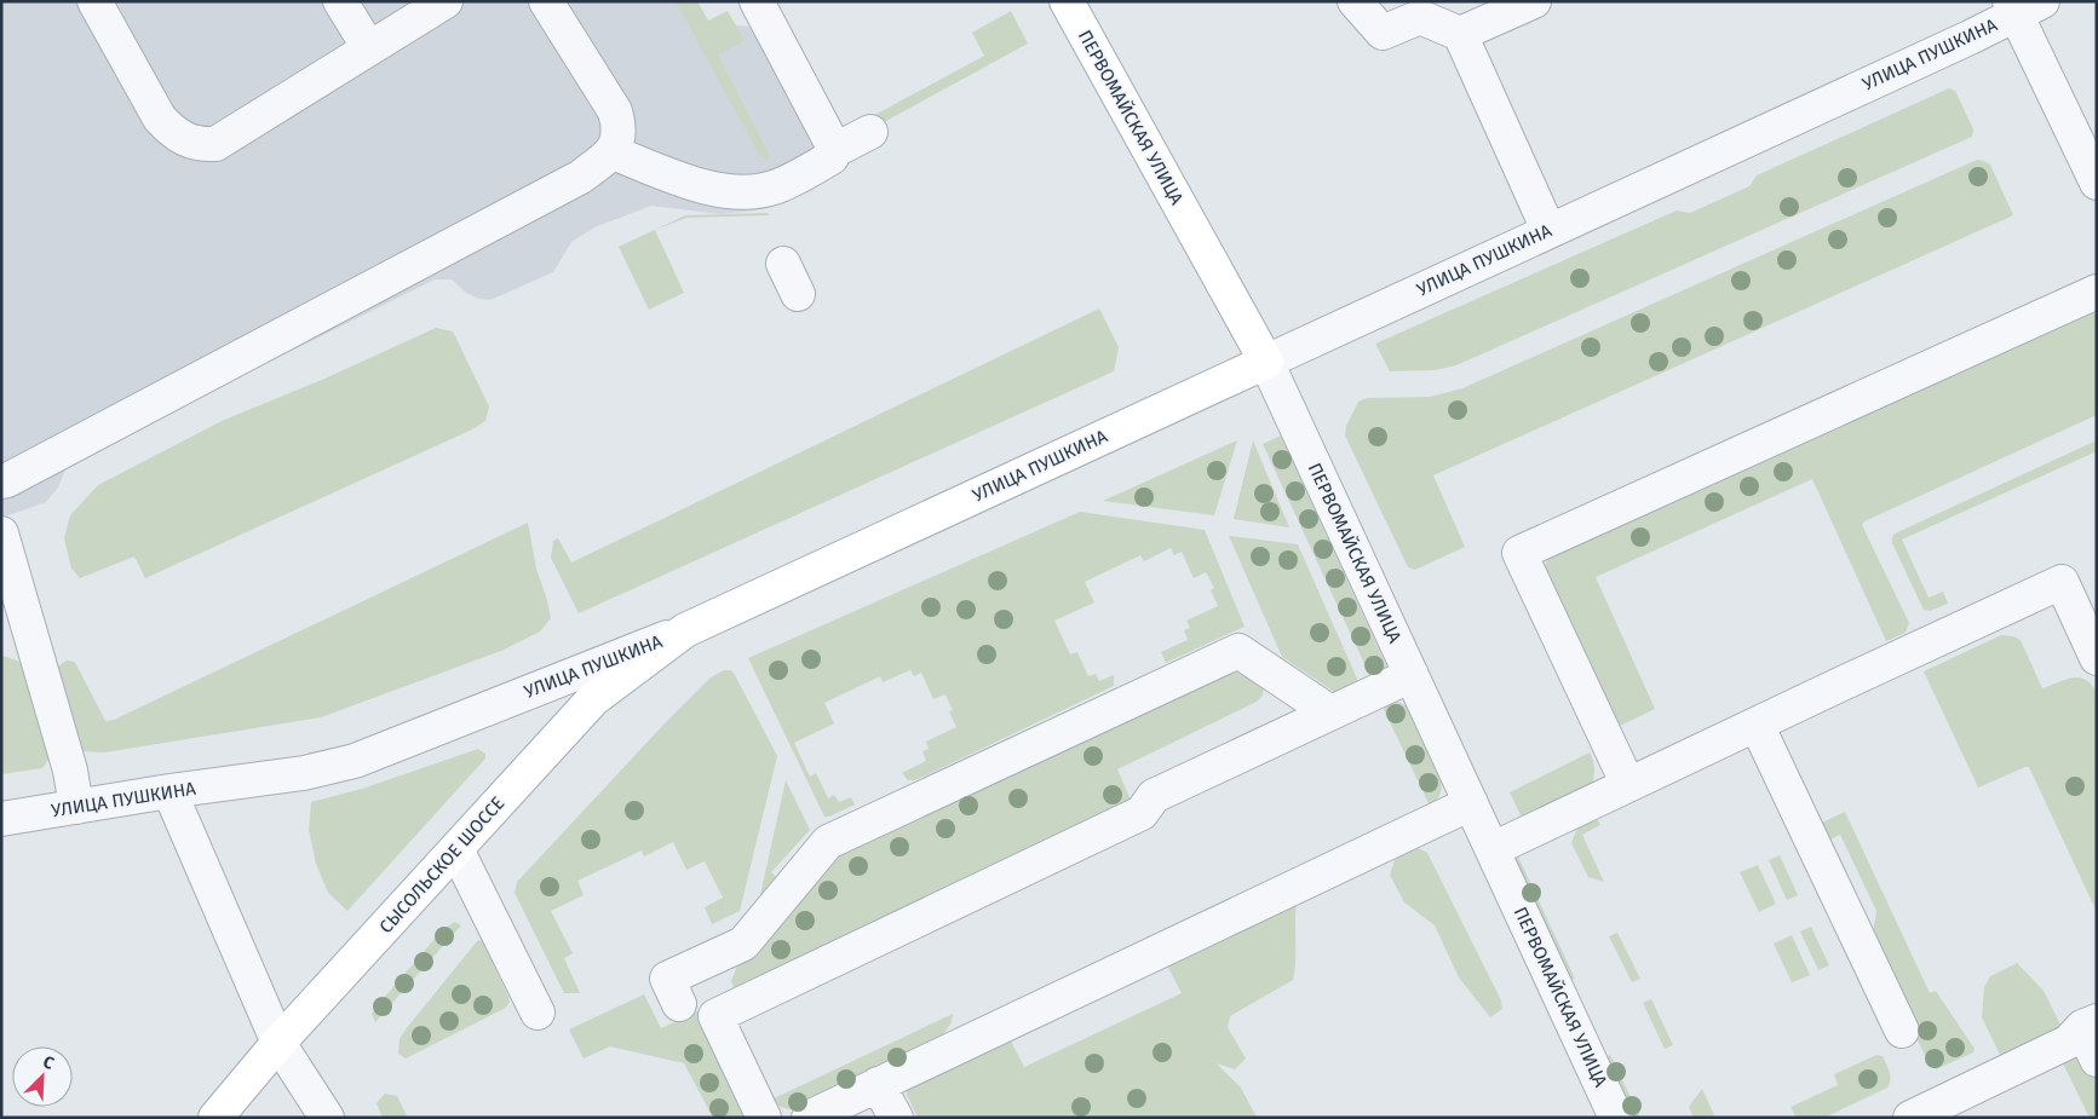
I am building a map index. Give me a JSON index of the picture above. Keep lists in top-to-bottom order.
{
  "streets": {
    "main road": ["УЛИЦА ПУШКИНА", "ПЕРВОМАЙСКАЯ УЛИЦА", "СЫСОЛЬСКОЕ ШОССЕ"]
  },
  "crossings": [
    ["УЛИЦА ПУШКИНА", "ПЕРВОМАЙСКАЯ УЛИЦА"],
    ["УЛИЦА ПУШКИНА", "СЫСОЛЬСКОЕ ШОССЕ"]
  ],
  "north": "top right"
}
